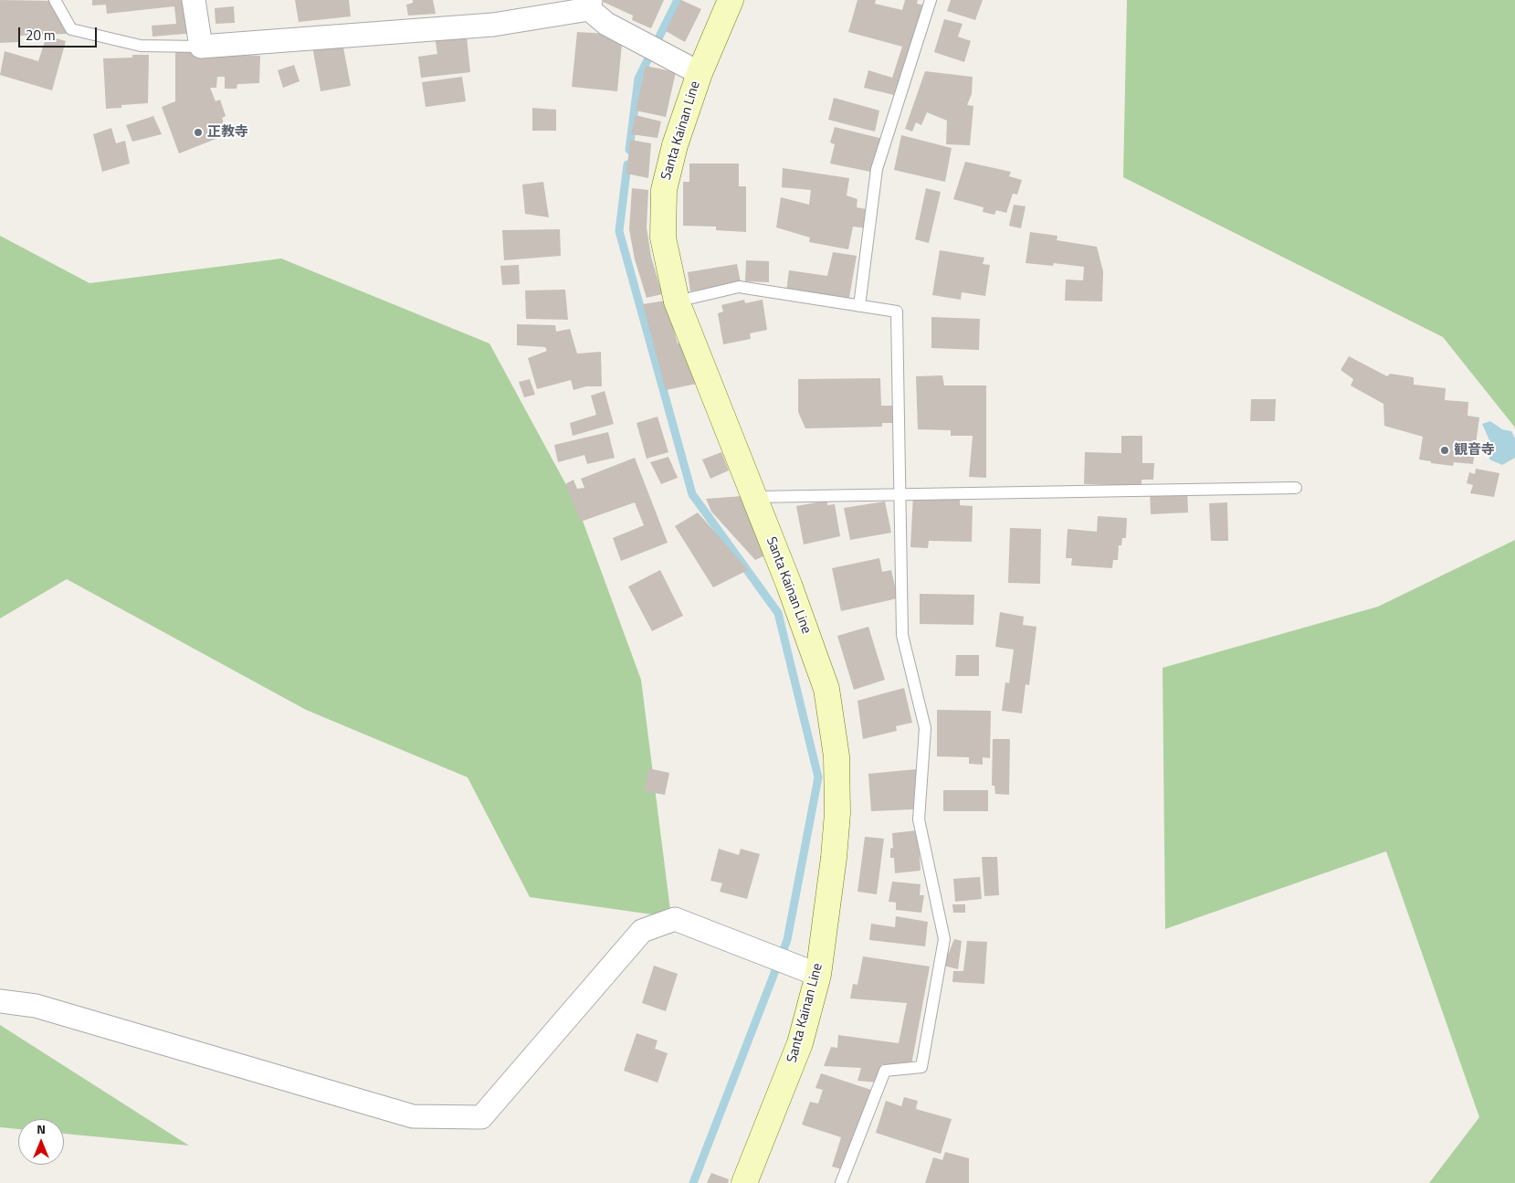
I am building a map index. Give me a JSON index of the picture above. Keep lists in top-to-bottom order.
{
  "streets": {
    "main road": ["Santa Kainan Line"]
  },
  "places": ["正教寺", "観音寺"],
  "scale_bar": "20 m",
  "north": "top"
}
